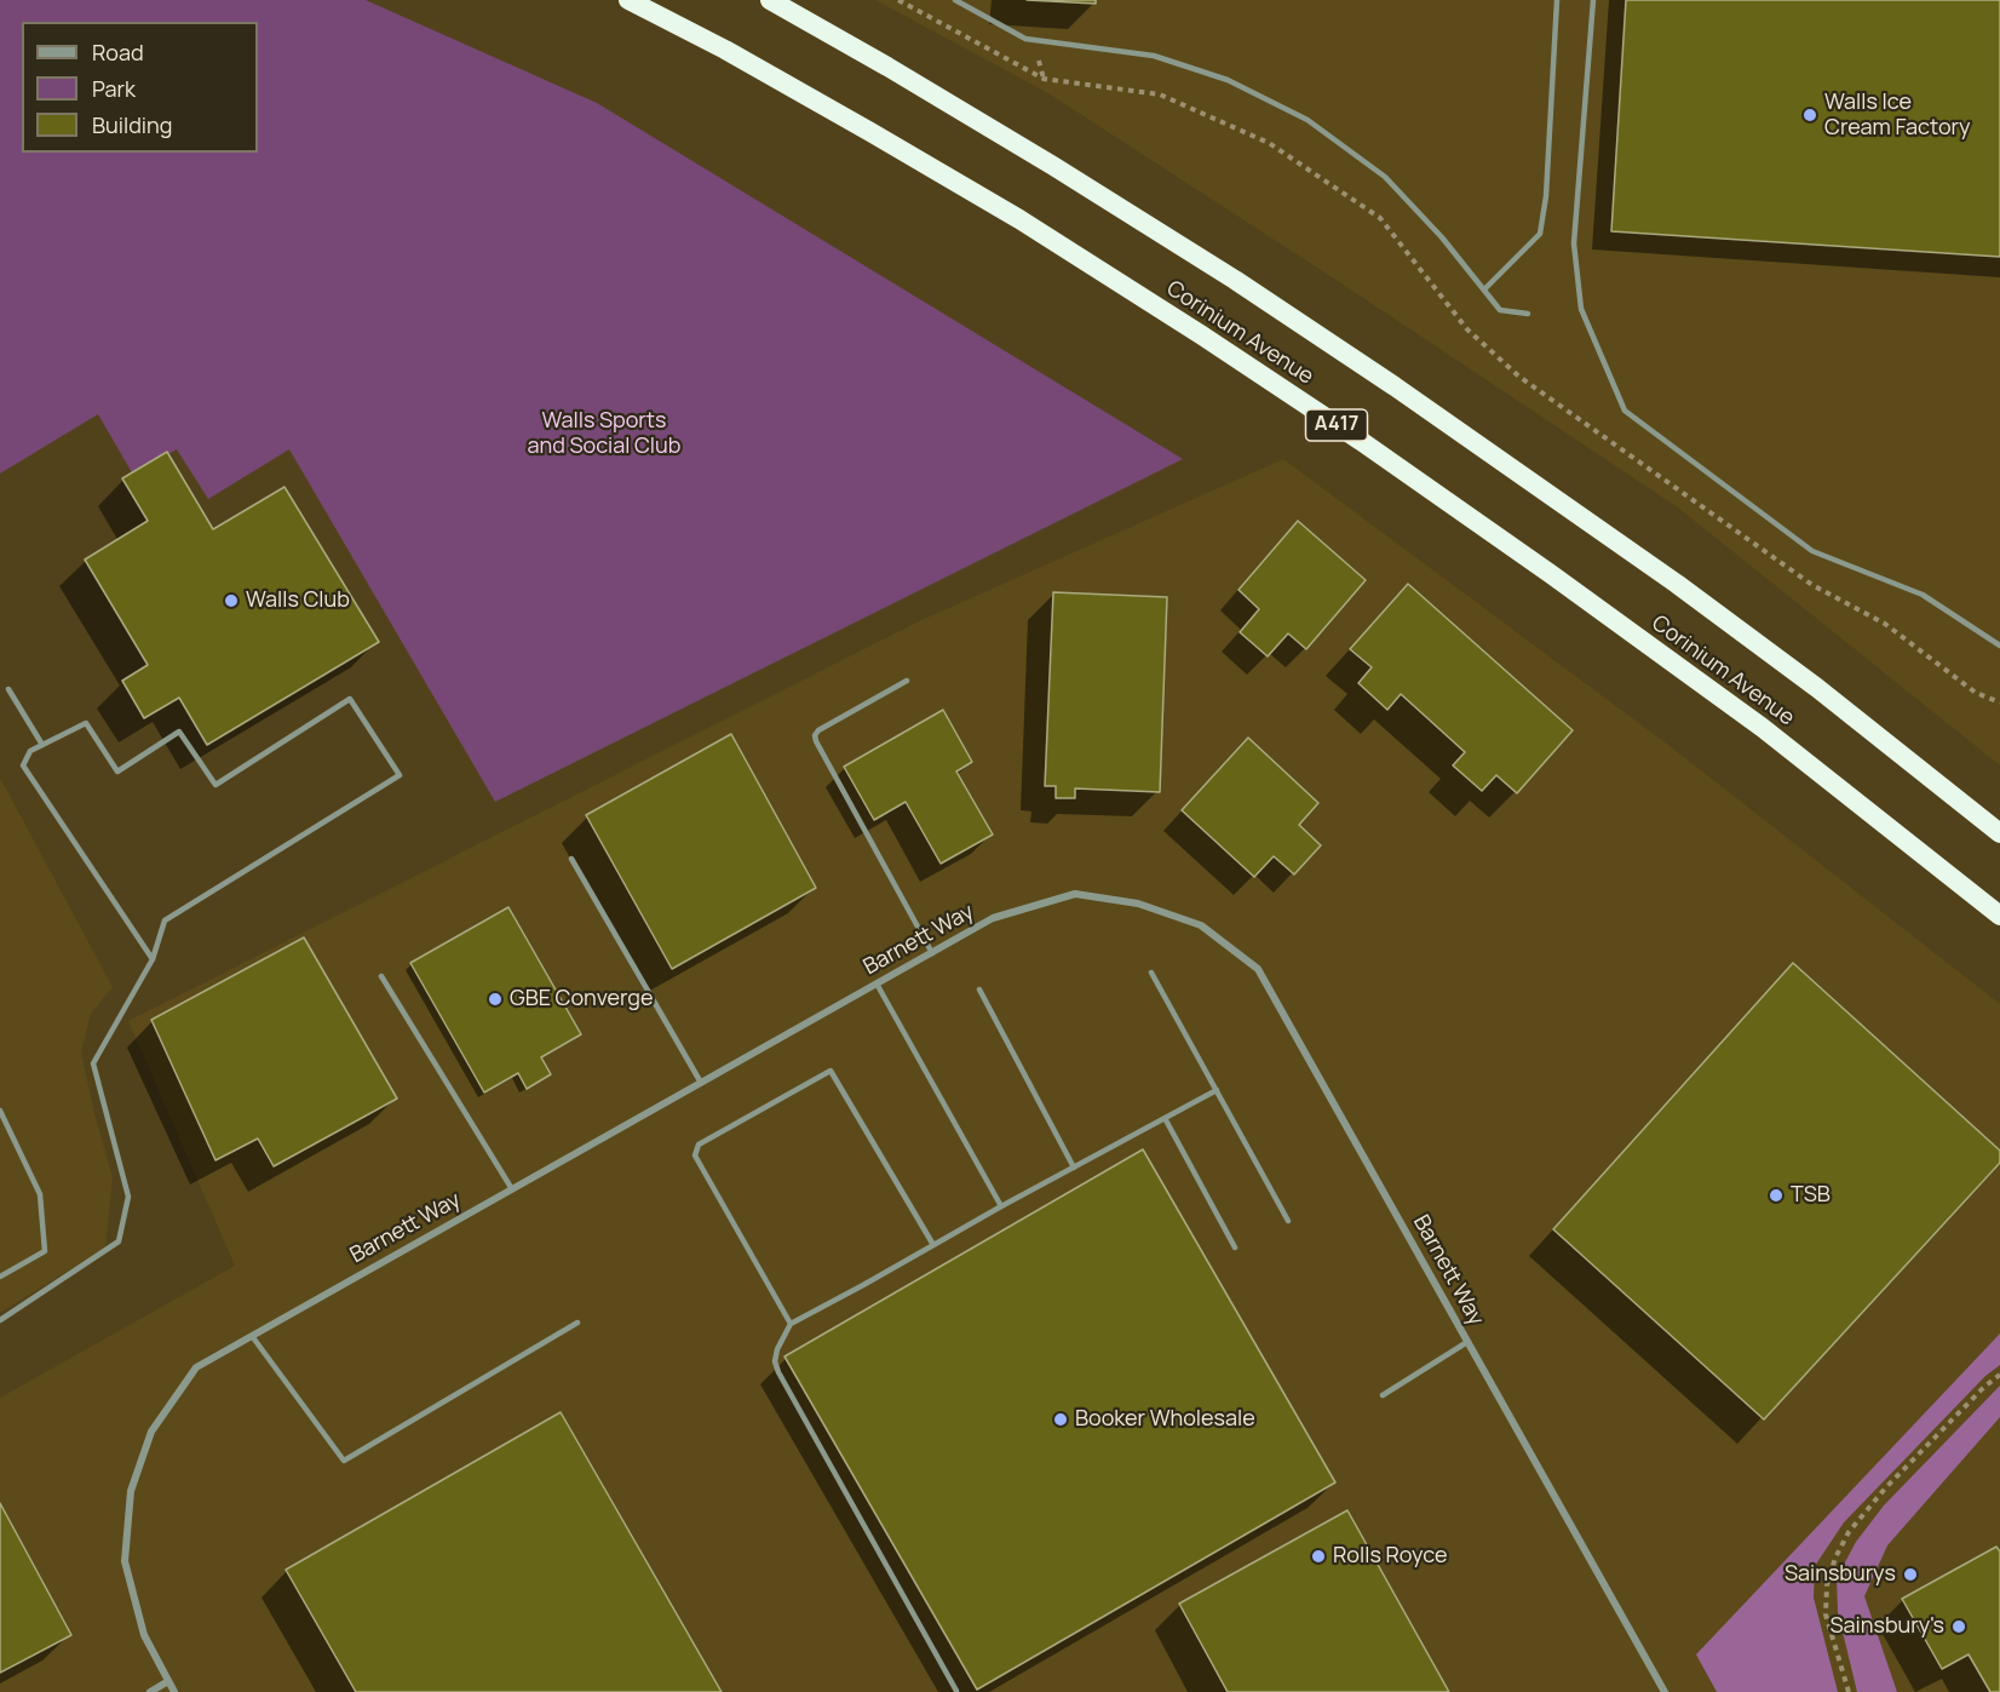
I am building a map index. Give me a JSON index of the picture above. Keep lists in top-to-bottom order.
{
  "streets": {
    "highway": ["Corinium Avenue", "A417"],
    "street": ["Barnett Way"]
  },
  "parks": ["Walls Sports and Social Club"],
  "places": [
    "Walls Ice Cream Factory",
    "Walls Club",
    "GBE Converge",
    "TSB",
    "Booker Wholesale",
    "Rolls Royce",
    "Sainsburys",
    "Sainsbury's"
  ],
  "legend": ["Road", "Park", "Building"]
}
